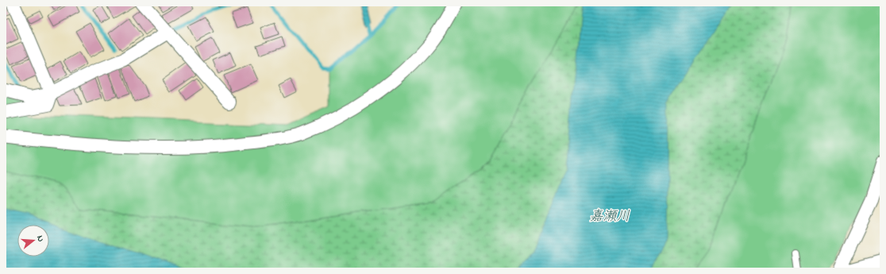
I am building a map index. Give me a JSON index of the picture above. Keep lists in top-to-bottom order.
{
  "water": ["嘉瀬川"],
  "north": "right"
}
